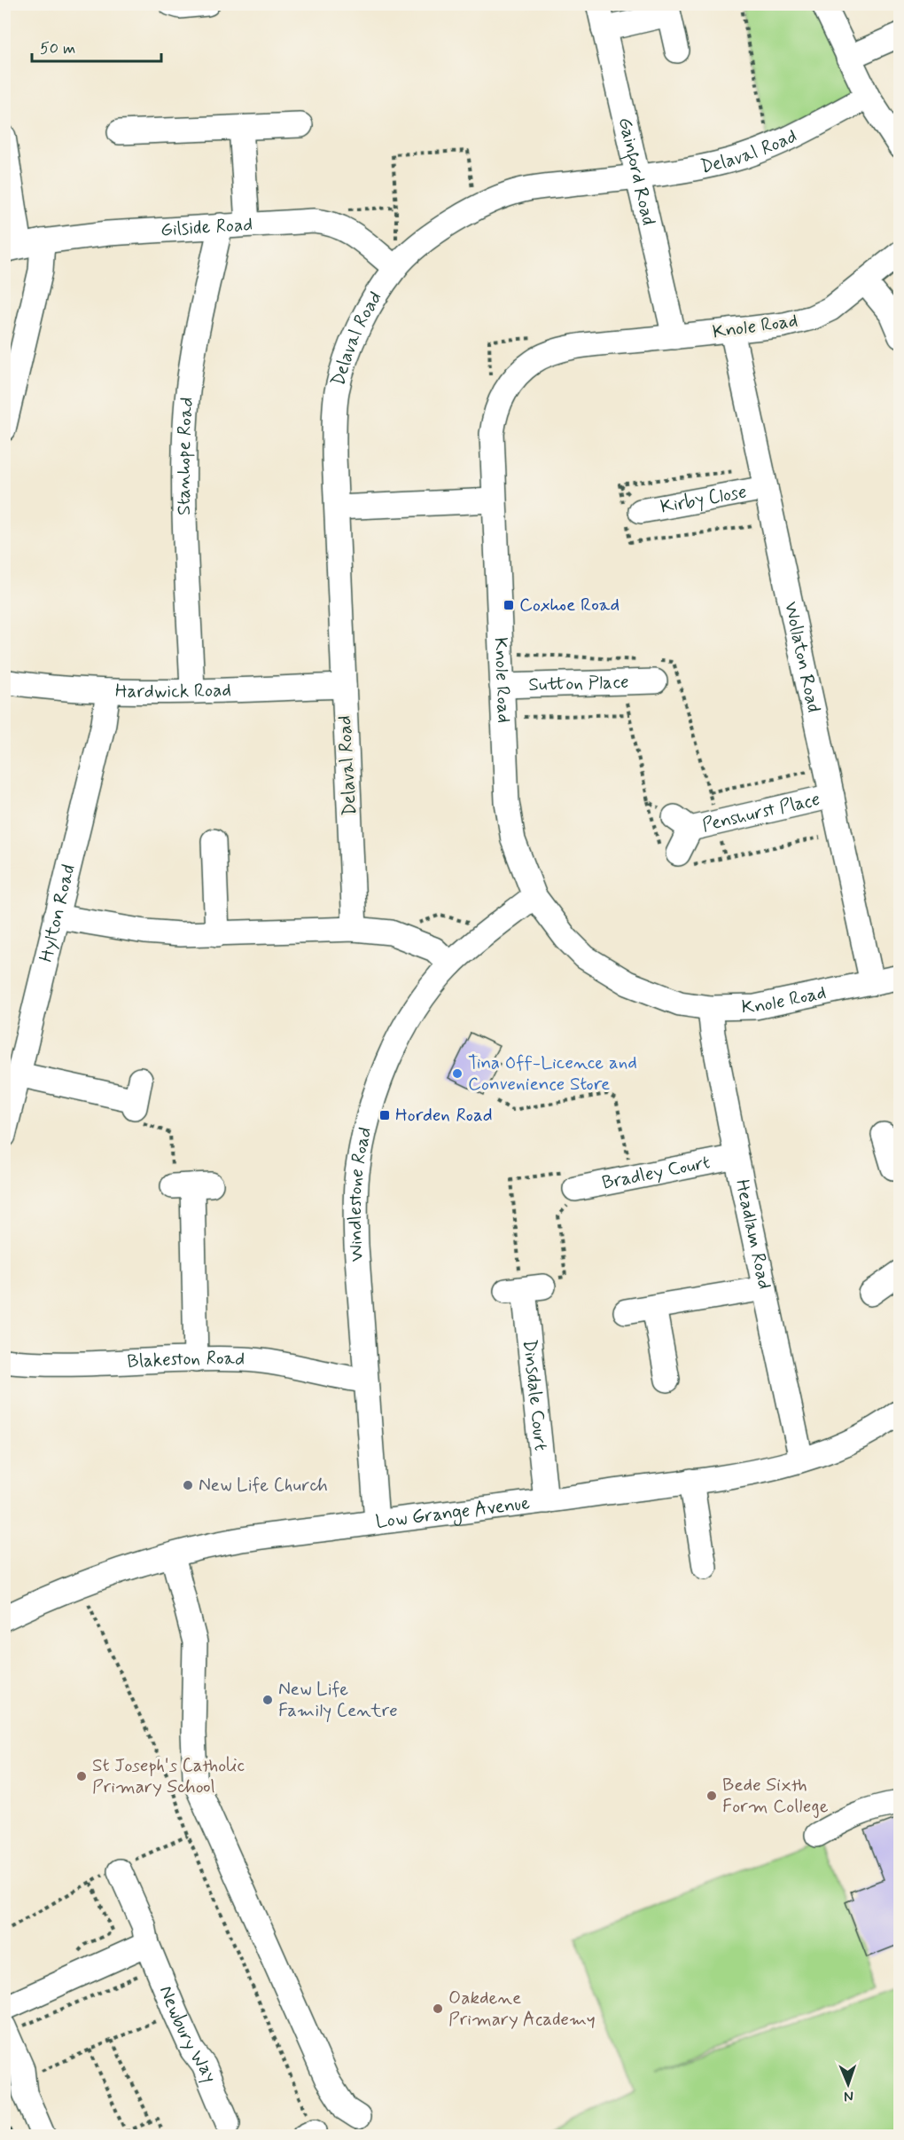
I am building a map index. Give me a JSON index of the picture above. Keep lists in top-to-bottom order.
{
  "streets": {
    "street": [
      "Delaval Road",
      "Gainford Road",
      "Gilside Road",
      "Knole Road",
      "Stanhope Road",
      "Kirby Close",
      "Wollaton Road",
      "Sutton Place",
      "Hardwick Road",
      "Penshurst Place",
      "Hylton Road",
      "Bradley Court",
      "Windlestone Road",
      "Headlam Road",
      "Blakeston Road",
      "Dinsdale Court",
      "Low Grange Avenue",
      "Newbury Way"
    ]
  },
  "crossings": [
    ["Delaval Road", "Gainford Road"],
    ["Delaval Road", "Gilside Road"],
    ["Delaval Road", "Hardwick Road"],
    ["Gainford Road", "Knole Road"],
    ["Gilside Road", "Stanhope Road"],
    ["Knole Road", "Wollaton Road"],
    ["Knole Road", "Sutton Place"],
    ["Knole Road", "Windlestone Road"],
    ["Knole Road", "Headlam Road"],
    ["Stanhope Road", "Hardwick Road"],
    ["Kirby Close", "Wollaton Road"],
    ["Wollaton Road", "Penshurst Place"],
    ["Hardwick Road", "Hylton Road"],
    ["Bradley Court", "Headlam Road"],
    ["Windlestone Road", "Blakeston Road"],
    ["Windlestone Road", "Low Grange Avenue"],
    ["Headlam Road", "Low Grange Avenue"],
    ["Dinsdale Court", "Low Grange Avenue"]
  ],
  "places": {
    "transit": ["Coxhoe Road", "Horden Road"],
    "other": [
      "Tina Off-Licence and Convenience Store",
      "New Life Church",
      "New Life Family Centre",
      "St Joseph's Catholic Primary School",
      "Bede Sixth Form College",
      "Oakdene Primary Academy"
    ]
  },
  "scale_bar": "50 m",
  "north": "bottom"
}
